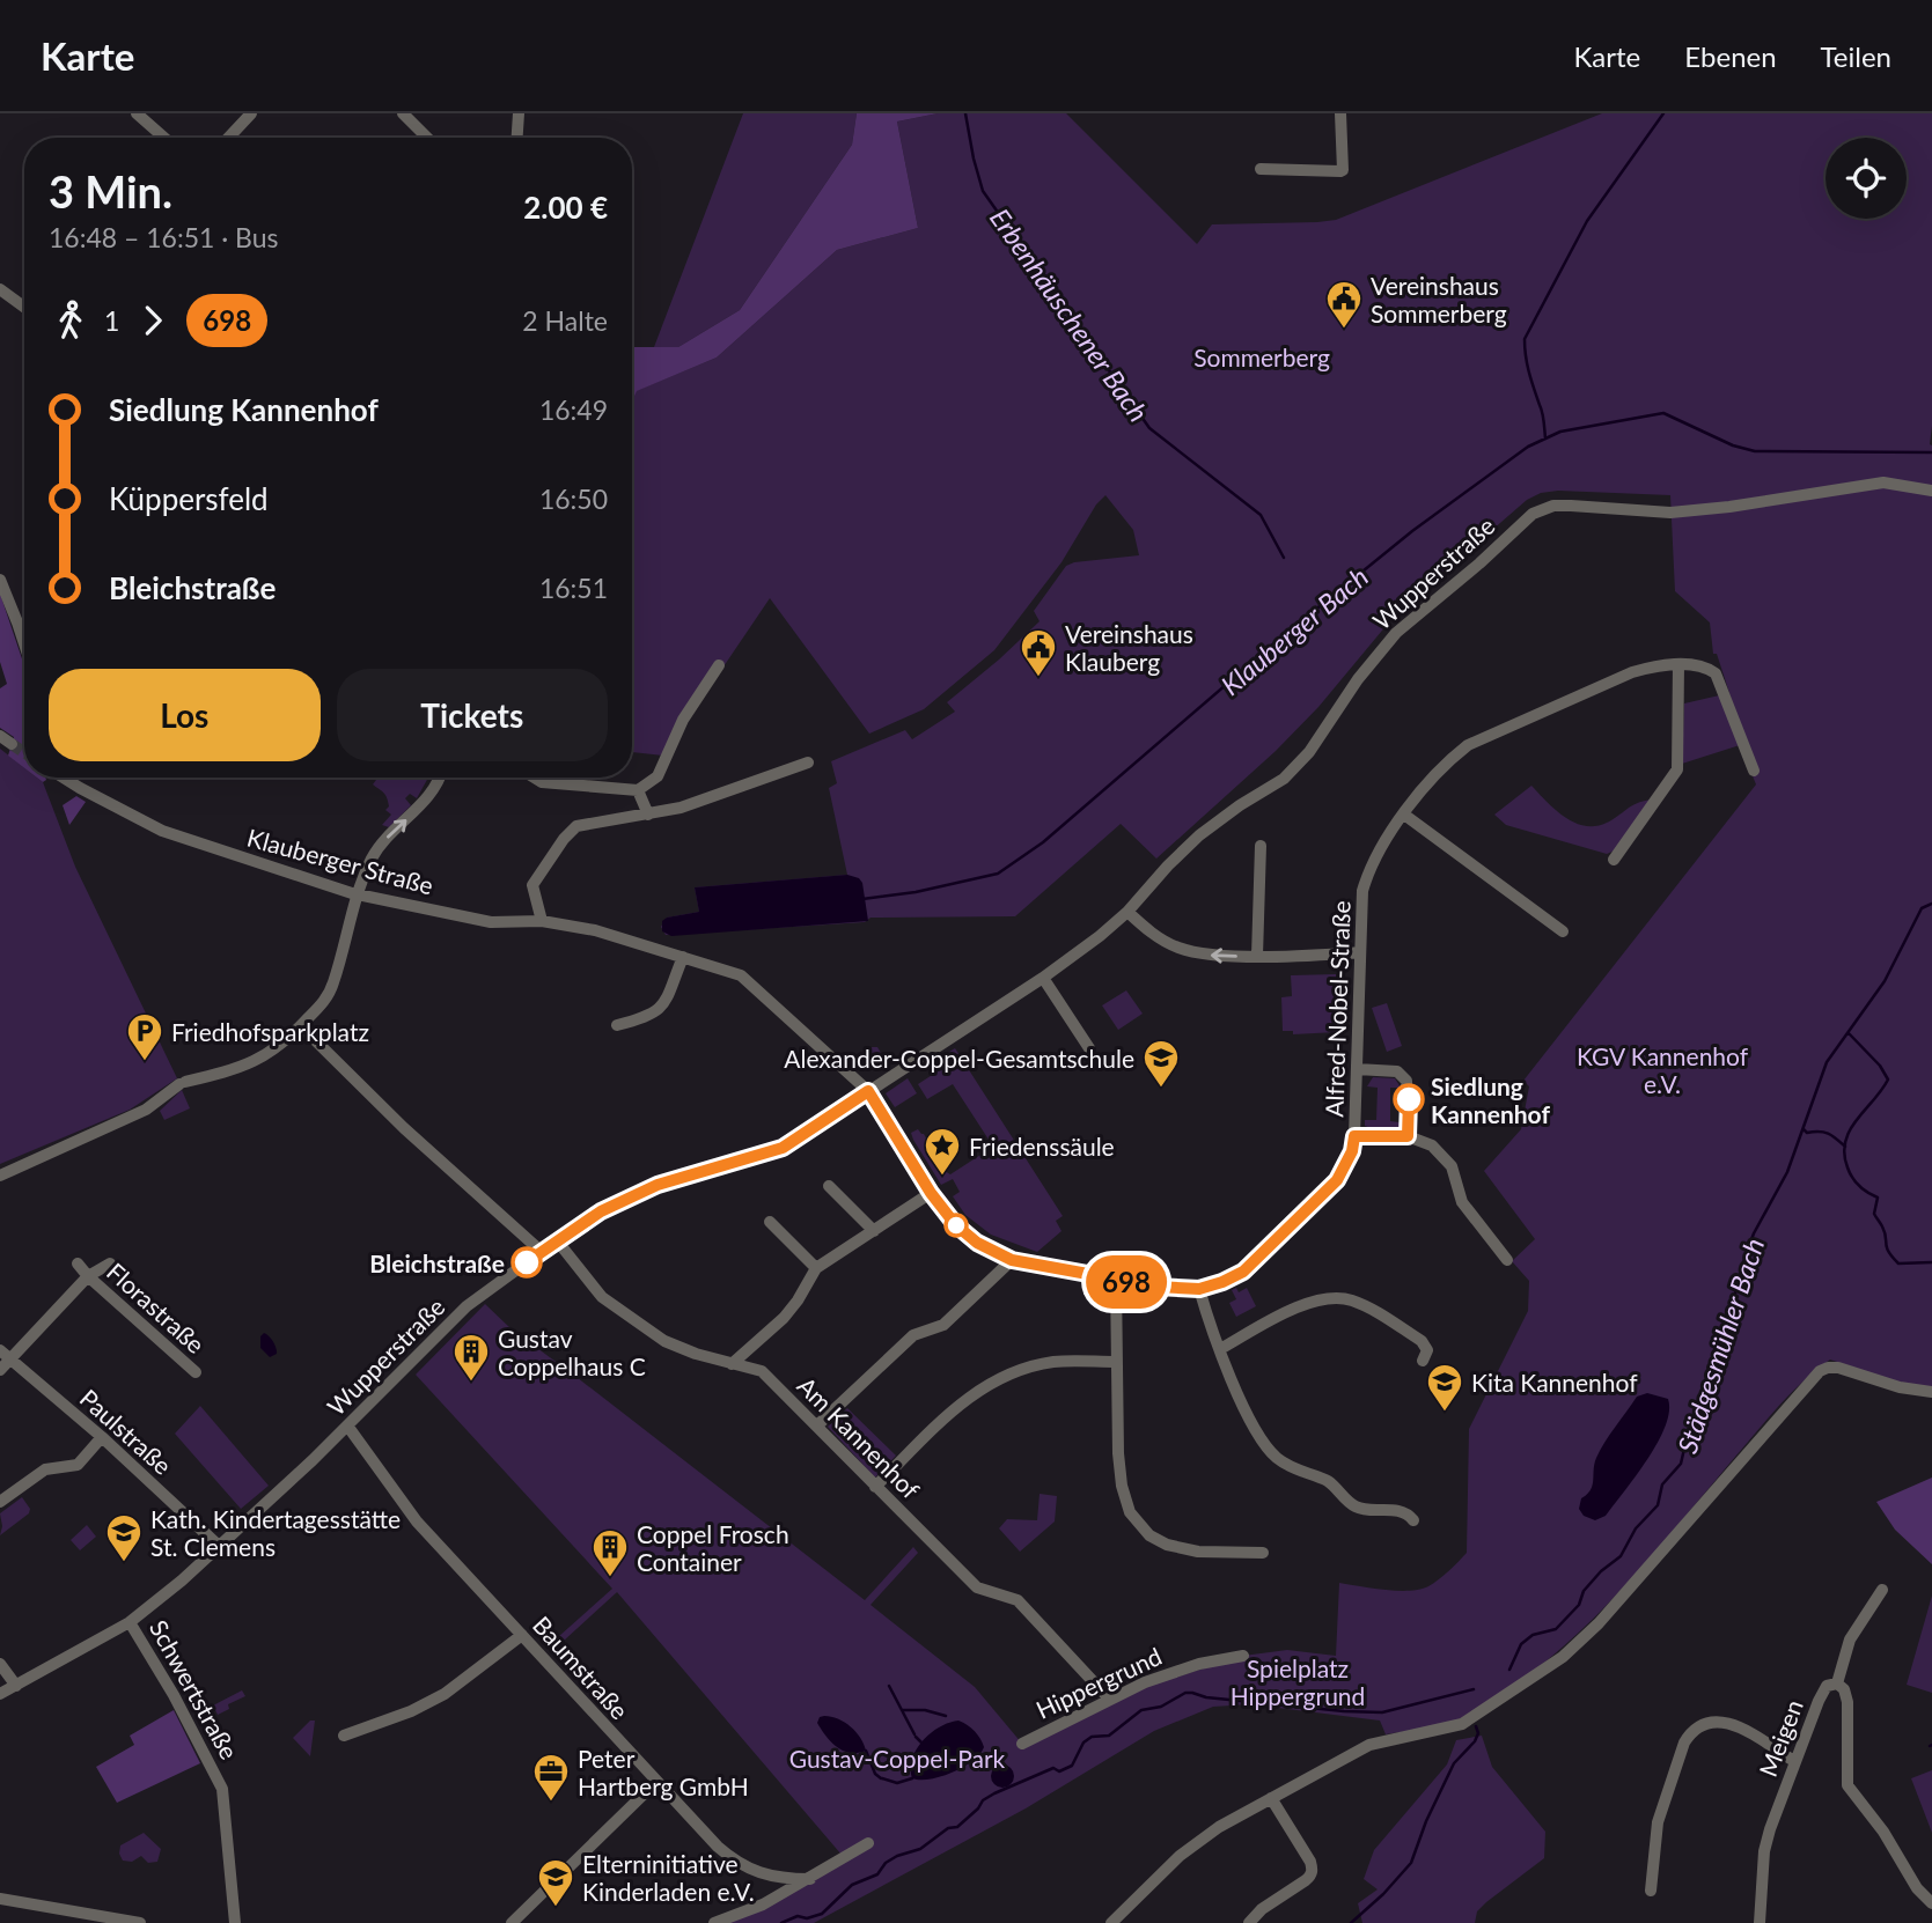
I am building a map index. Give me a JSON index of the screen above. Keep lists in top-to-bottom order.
{
  "streets": {
    "street": [
      "Wupperstraße",
      "Klauberger Straße",
      "Alfred-Nobel-Straße",
      "Florastraße",
      "Paulstraße",
      "Am Kannenhof",
      "Baumstraße",
      "Hippergrund",
      "Schwertstraße",
      "Meigen"
    ]
  },
  "crossings": [
    ["Wupperstraße", "Klauberger Straße"],
    ["Wupperstraße", "Alfred-Nobel-Straße"],
    ["Wupperstraße", "Paulstraße"],
    ["Wupperstraße", "Am Kannenhof"],
    ["Wupperstraße", "Baumstraße"],
    ["Wupperstraße", "Schwertstraße"],
    ["Klauberger Straße", "Alfred-Nobel-Straße"],
    ["Florastraße", "Paulstraße"],
    ["Am Kannenhof", "Hippergrund"]
  ],
  "water": ["Erbenhäuschener Bach", "Klauberger Bach", "Städgesmühler Bach"],
  "parks": [
    "Sommerberg",
    "KGV Kannenhof e.V.",
    "Spielplatz Hippergrund",
    "Gustav-Coppel-Park"
  ],
  "places": {
    "public building": ["Vereinshaus Sommerberg", "Vereinshaus Klauberg"],
    "parking": ["Friedhofsparkplatz"],
    "school or university": [
      "Alexander-Coppel-Gesamtschule",
      "Kita Kannenhof",
      "Kath. Kindertagesstätte St. Clemens",
      "Elterninitiative Kinderladen e.V."
    ],
    "other": ["Siedlung Kannenhof", "Bleichstraße"],
    "place": ["Friedenssäule"],
    "building": ["Gustav Coppelhaus C", "Coppel Frosch Container"],
    "office": ["Peter Hartberg GmbH"]
  },
  "lines": ["bus line 698"],
  "page": {
    "header": "Karte",
    "nav": ["Karte", "Ebenen", "Teilen"],
    "on_map": "698",
    "heading": ["3 Min.", "16:48 – 16:51 · Bus", "2.00 €"],
    "legs": ["1", "698", "2 Halte"],
    "list": [
      {
        "name": "Siedlung Kannenhof",
        "value": "16:49"
      },
      {
        "name": "Küppersfeld",
        "value": "16:50"
      },
      {
        "name": "Bleichstraße",
        "value": "16:51"
      }
    ],
    "buttons": ["Los", "Tickets"]
  }
}
